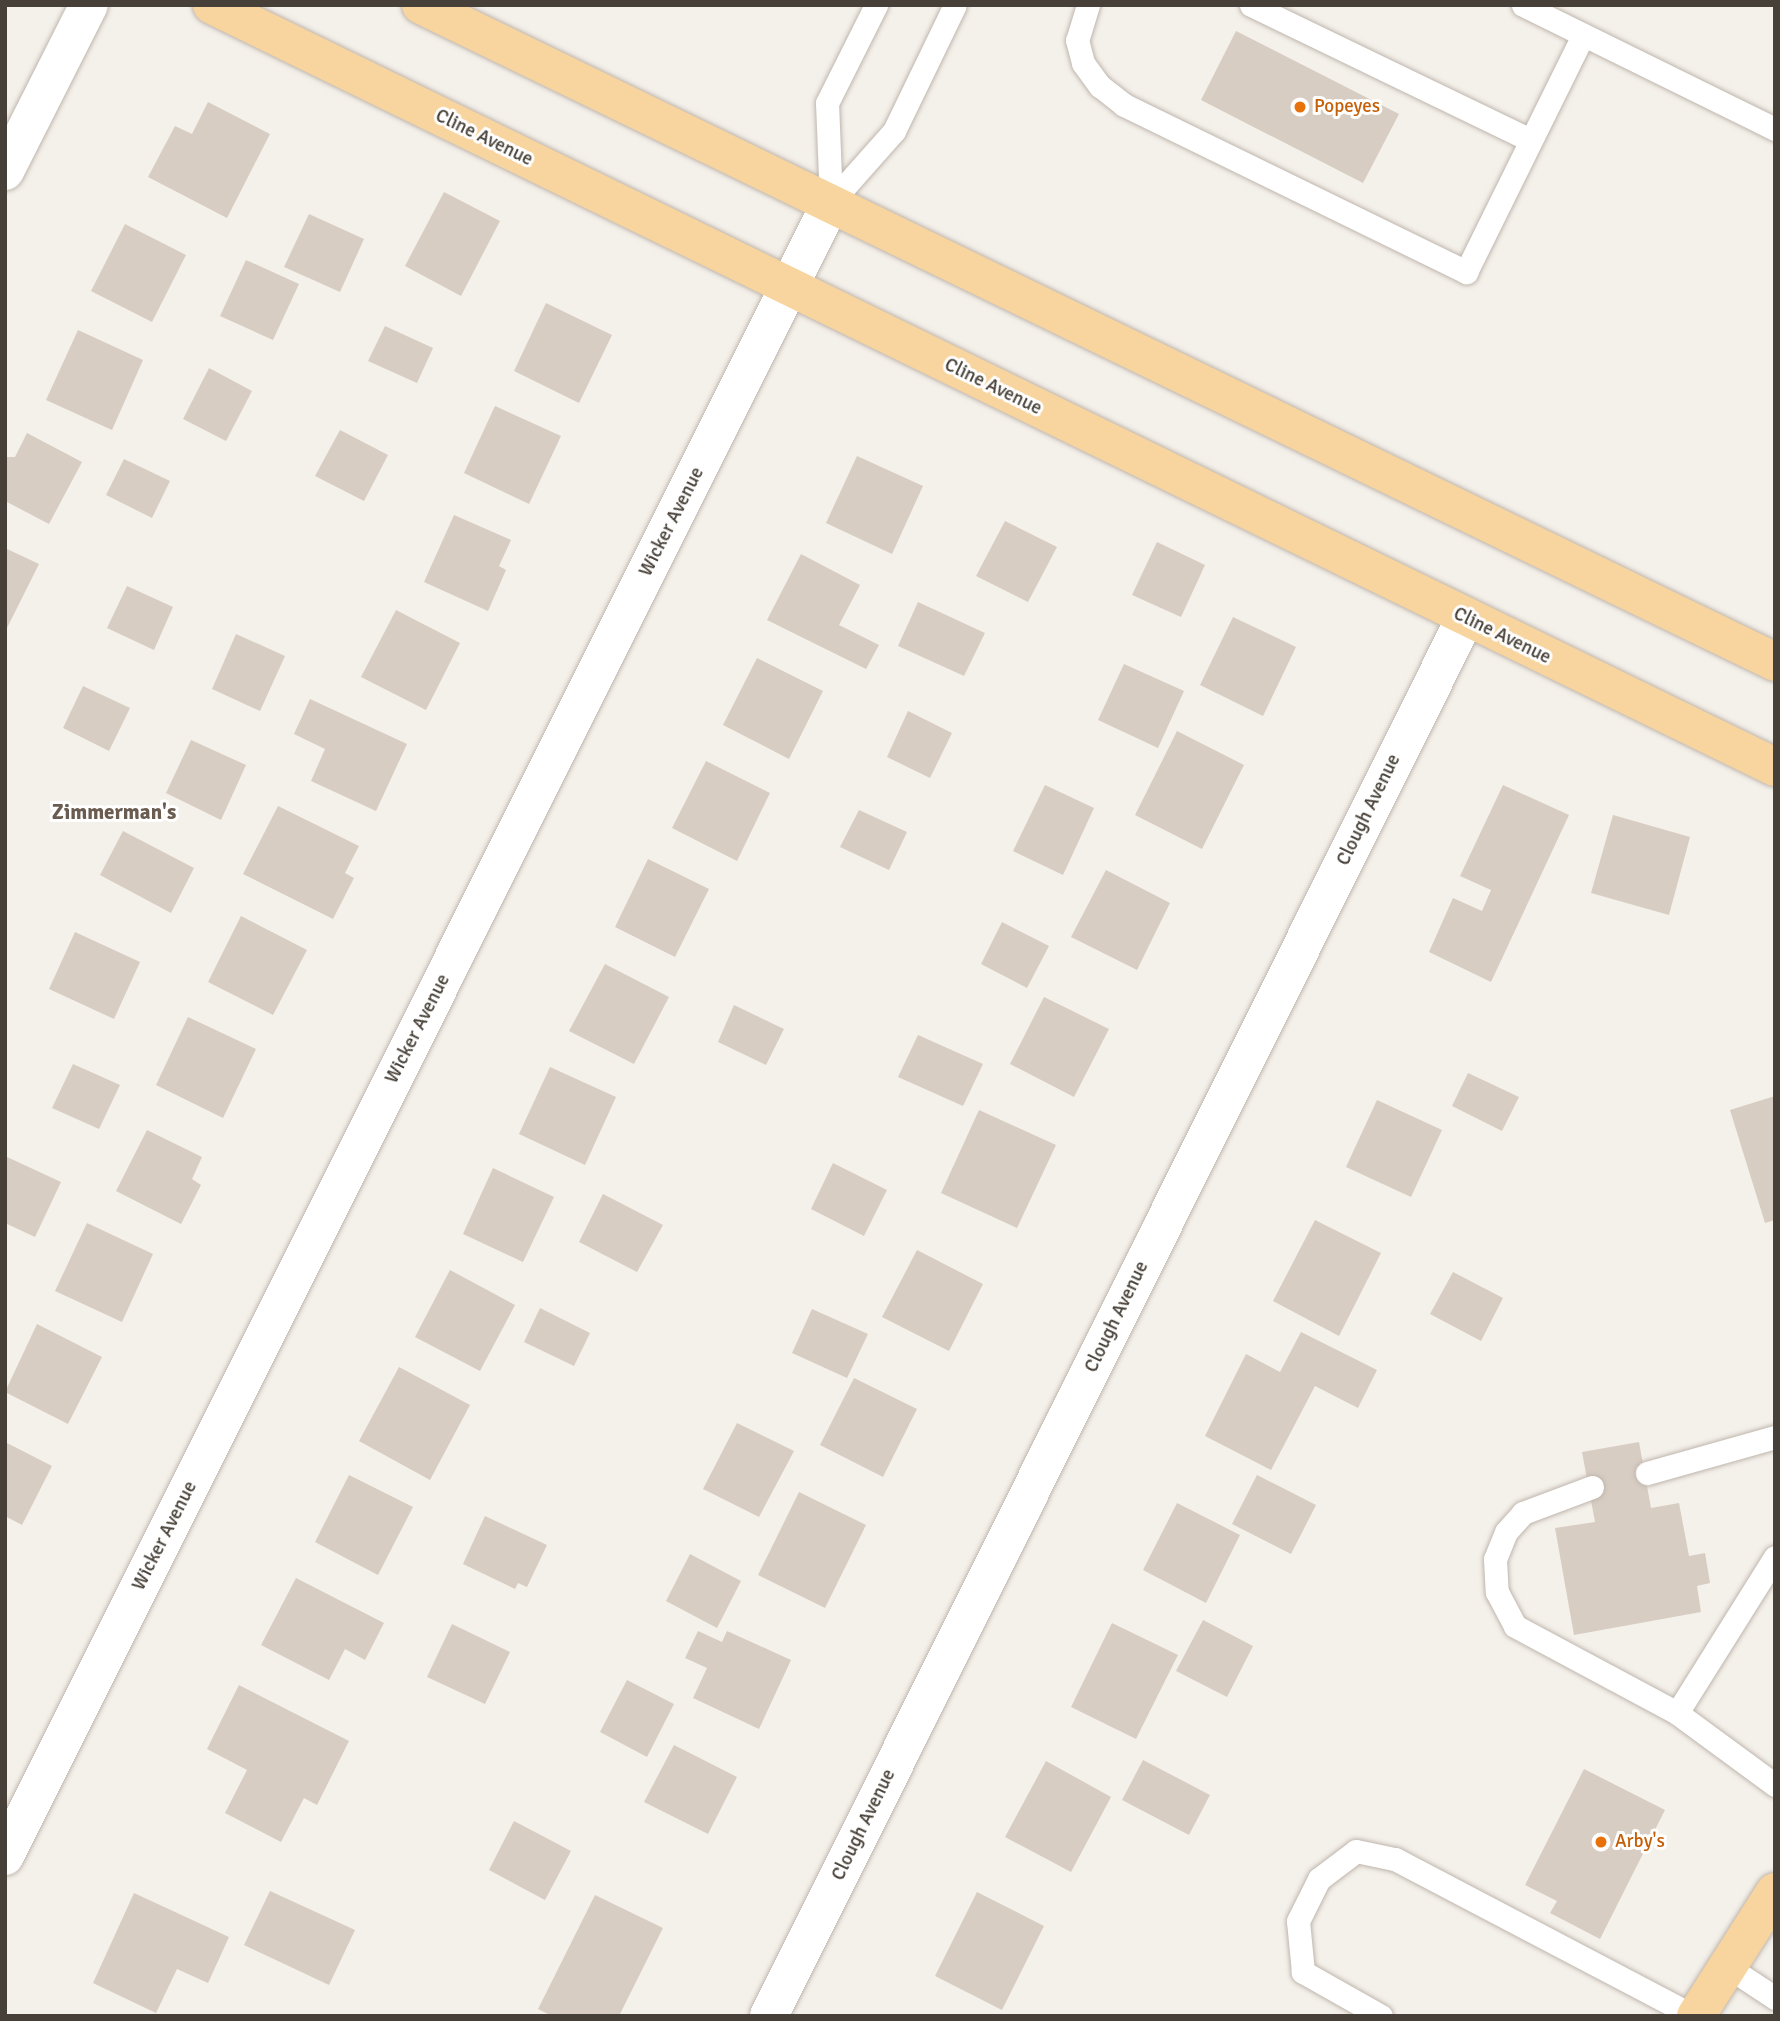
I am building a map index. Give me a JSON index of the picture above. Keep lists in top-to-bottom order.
{
  "streets": {
    "main road": ["Cline Avenue"],
    "street": ["Wicker Avenue", "Clough Avenue"]
  },
  "crossings": [
    ["Cline Avenue", "Wicker Avenue"],
    ["Cline Avenue", "Clough Avenue"]
  ],
  "districts": ["Zimmerman's"],
  "places": ["Popeyes", "Arby's"]
}
